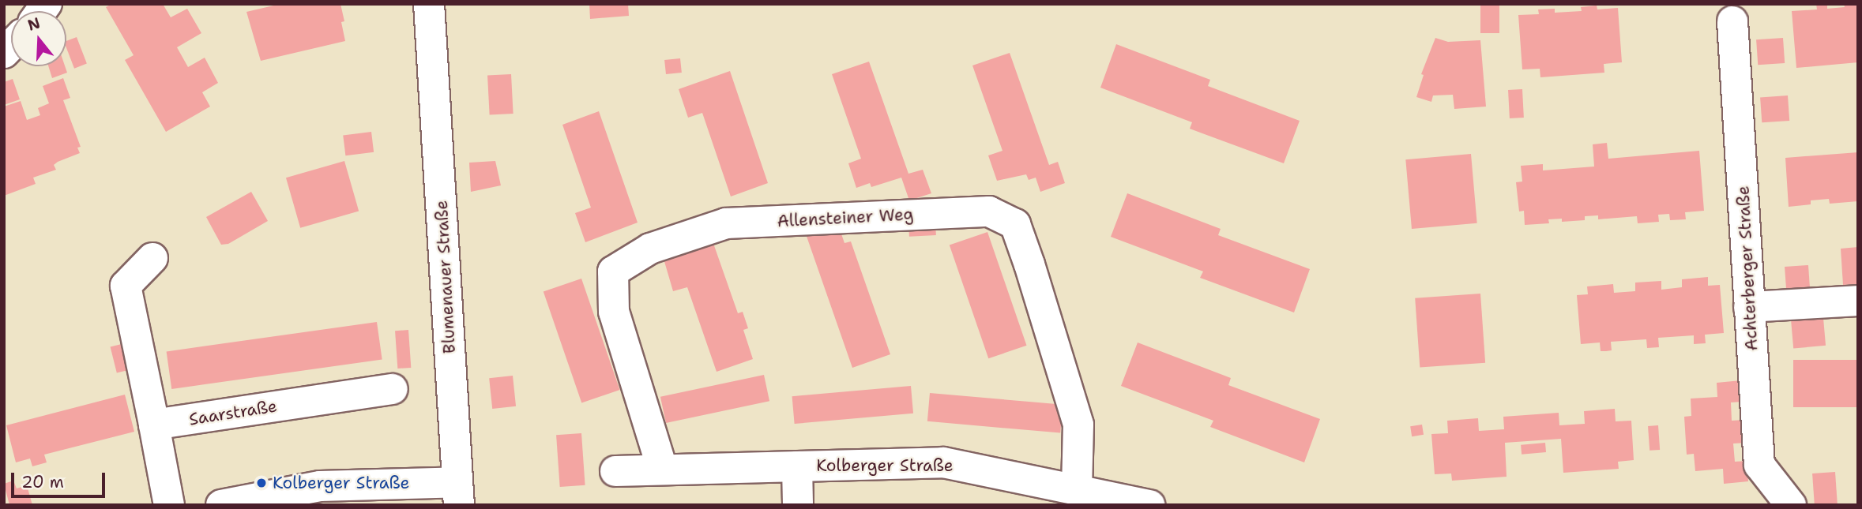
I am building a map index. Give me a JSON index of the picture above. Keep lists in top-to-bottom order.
{
  "streets": {
    "street": [
      "Allensteiner Weg",
      "Achterberger Straße",
      "Blumenauer Straße",
      "Saarstraße",
      "Kolberger Straße"
    ]
  },
  "crossings": [
    ["Allensteiner Weg", "Kolberger Straße"]
  ],
  "places": ["Kolberger Straße"],
  "scale_bar": "20 m",
  "north": "top"
}
